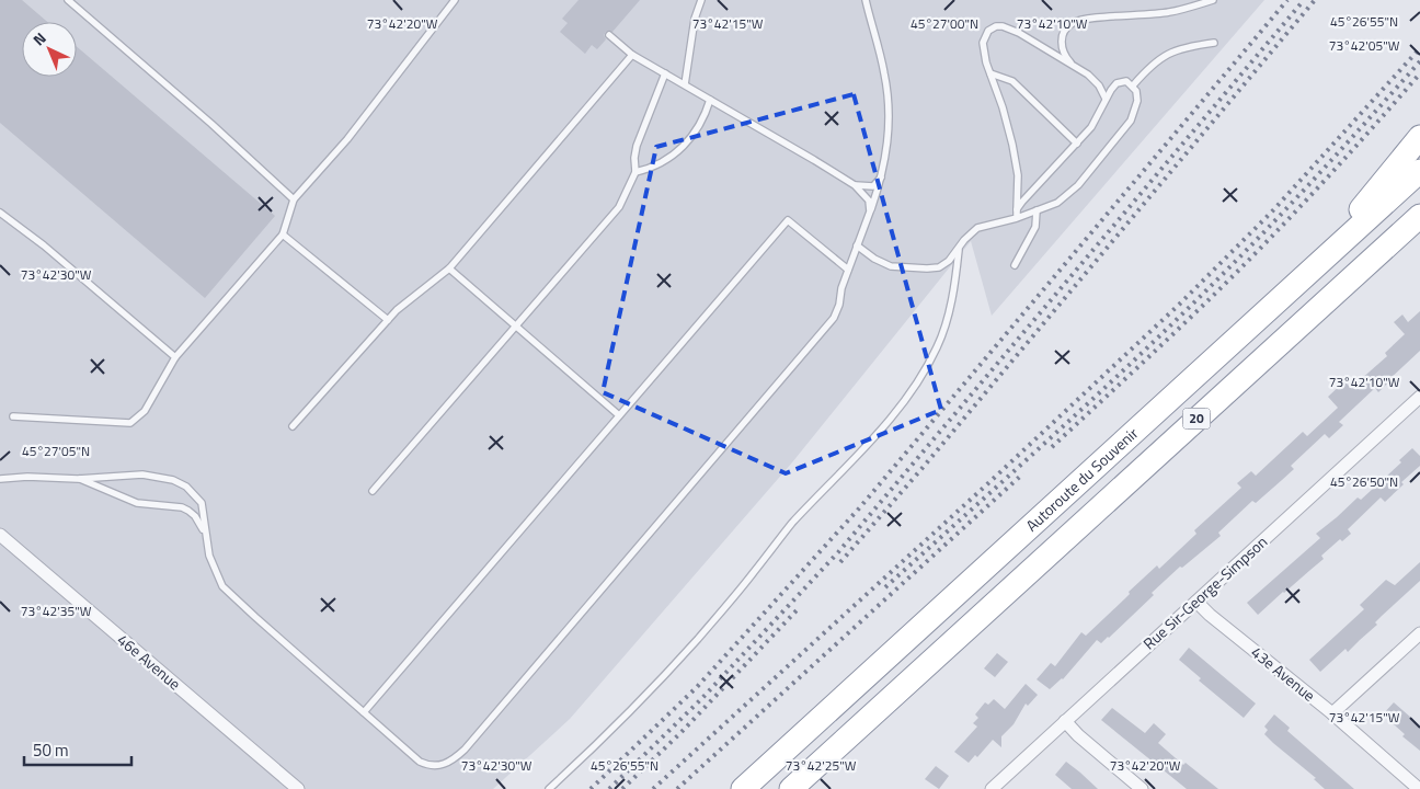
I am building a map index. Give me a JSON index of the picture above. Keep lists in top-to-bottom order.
{
  "streets": {
    "highway": ["20", "Autoroute du Souvenir"],
    "street": ["Rue Sir-George-Simpson", "46e Avenue", "43e Avenue"]
  },
  "crossings": [
    ["Rue Sir-George-Simpson", "43e Avenue"]
  ],
  "scale_bar": "50 m",
  "north": "top left",
  "coordinates": [
    "45°26'55\"N",
    "45°27'00\"N",
    "73°42'20\"W",
    "73°42'15\"W",
    "73°42'10\"W",
    "73°42'05\"W",
    "73°42'30\"W",
    "45°27'05\"N",
    "45°26'50\"N",
    "73°42'35\"W",
    "73°42'25\"W"
  ]
}
